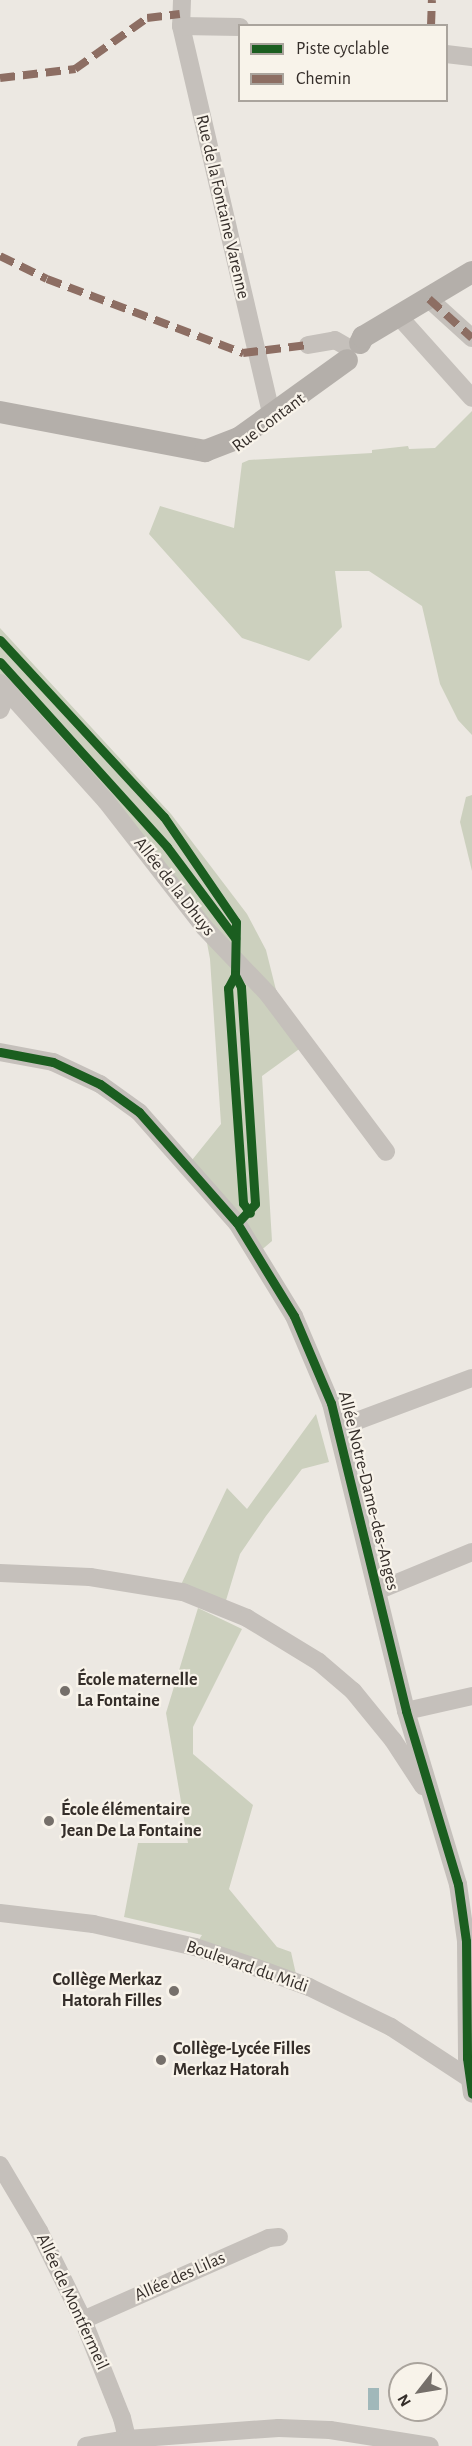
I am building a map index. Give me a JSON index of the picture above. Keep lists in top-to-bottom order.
{
  "streets": {
    "main road": ["Rue Contant"],
    "street": [
      "Rue de la Fontaine Varenne",
      "Allée de la Dhuys",
      "Allée Notre-Dame-des-Anges",
      "Boulevard du Midi",
      "Allée des Lilas",
      "Allée de Montfermeil"
    ]
  },
  "crossings": [
    ["Rue de la Fontaine Varenne", "Rue Contant"],
    ["Allée Notre-Dame-des-Anges", "Boulevard du Midi"],
    ["Allée des Lilas", "Allée de Montfermeil"]
  ],
  "places": [
    "École maternelle La Fontaine",
    "École élémentaire Jean De La Fontaine",
    "Collège Merkaz Hatorah Filles",
    "Collège-Lycée Filles Merkaz Hatorah"
  ],
  "legend": ["Piste cyclable", "Chemin"],
  "north": "bottom left"
}
